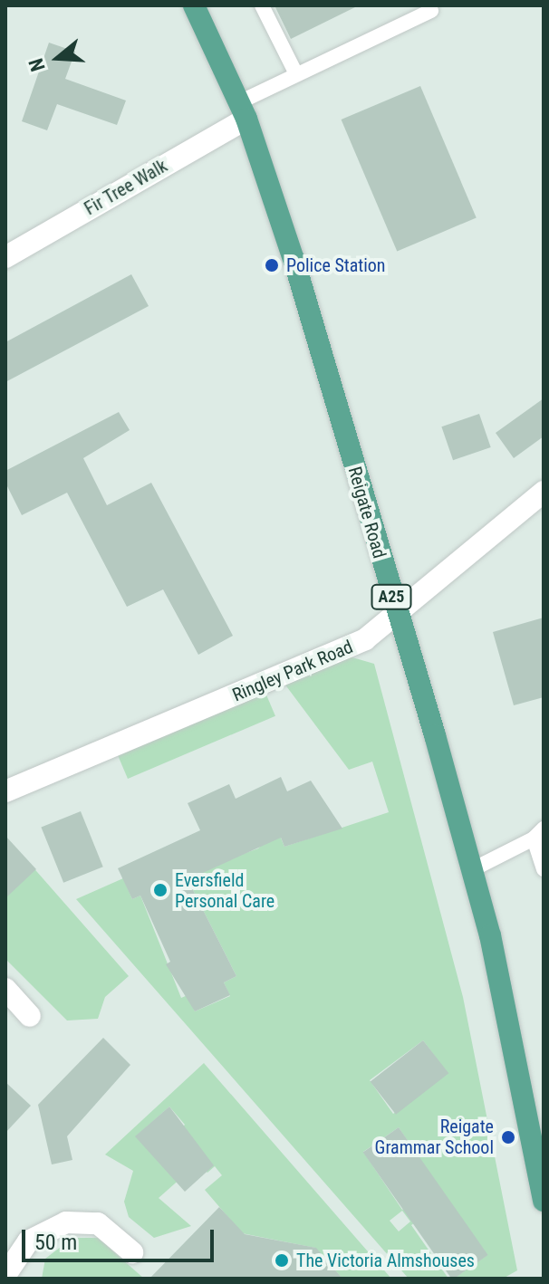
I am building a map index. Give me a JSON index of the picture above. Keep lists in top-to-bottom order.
{
  "streets": {
    "main road": ["Reigate Road", "A25"],
    "street": ["Fir Tree Walk", "Ringley Park Road"]
  },
  "crossings": [
    ["Fir Tree Walk", "Reigate Road"],
    ["Reigate Road", "Ringley Park Road"]
  ],
  "places": [
    "Police Station",
    "Eversfield Personal Care",
    "Reigate Grammar School",
    "The Victoria Almshouses"
  ],
  "scale_bar": "50 m",
  "north": "left"
}
